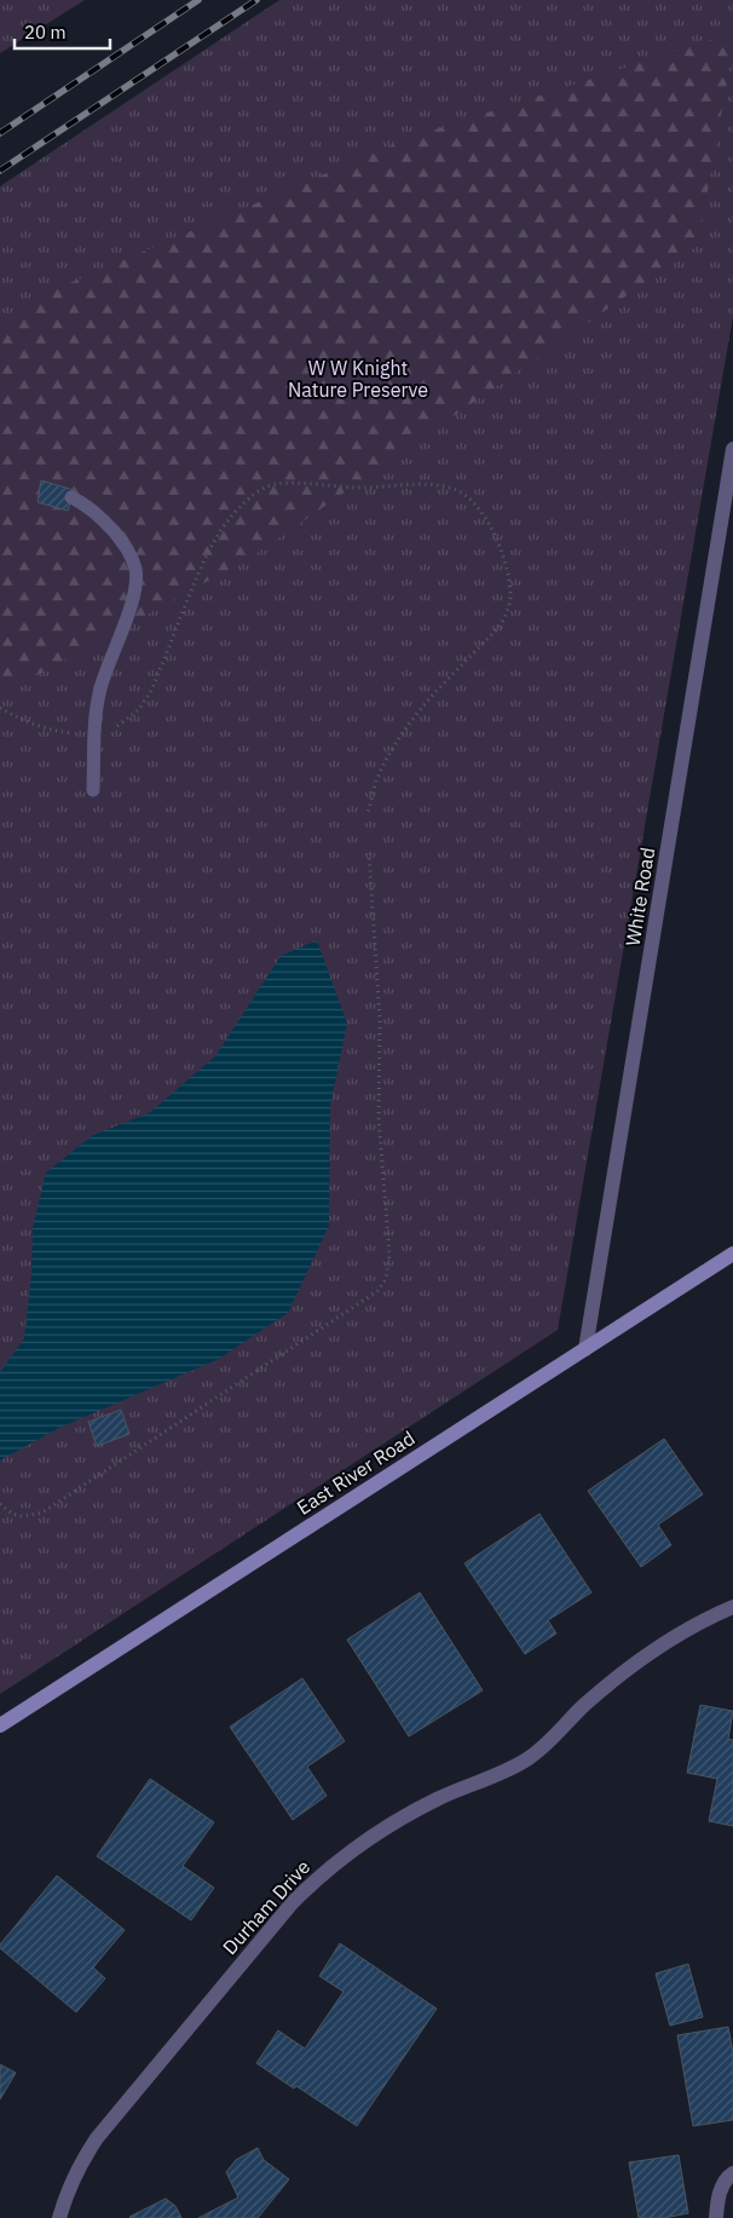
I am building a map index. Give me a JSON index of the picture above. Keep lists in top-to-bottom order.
{
  "streets": {
    "main road": ["East River Road"],
    "street": ["White Road", "Durham Drive"]
  },
  "crossings": [
    ["White Road", "East River Road"]
  ],
  "parks": ["W W Knight Nature Preserve"],
  "scale_bar": "20 m"
}
